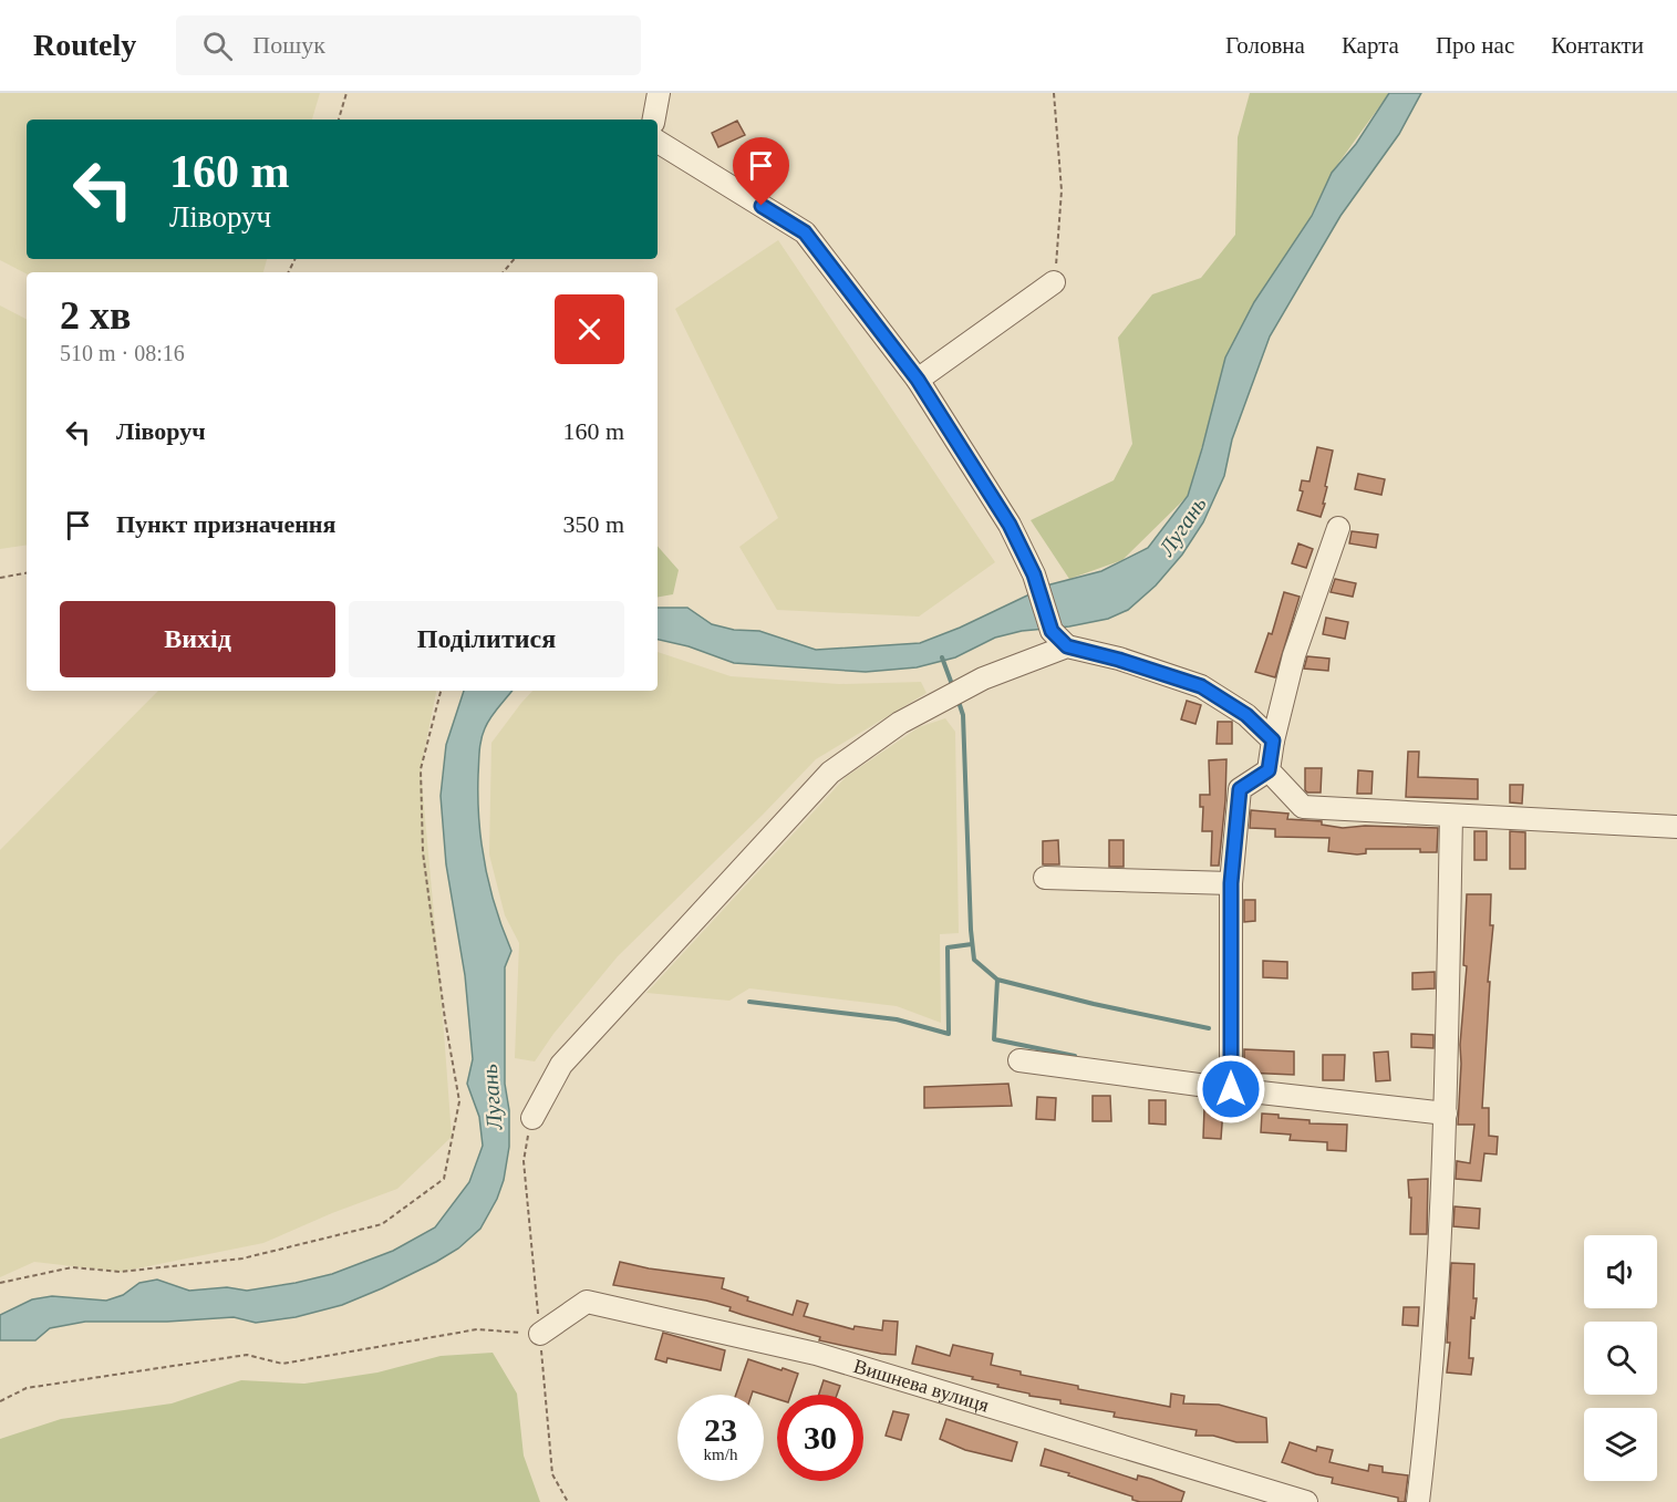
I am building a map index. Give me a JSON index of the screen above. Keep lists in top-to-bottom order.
{
  "streets": {
    "street": ["Вишнева вулиця"]
  },
  "water": ["Лугань"],
  "page": {
    "header": "Routely",
    "search": "Пошук",
    "nav": [
      "Головна",
      "Карта",
      "Про нас",
      "Контакти"
    ],
    "turn": ["160 m", "Ліворуч"],
    "heading": ["2 хв", "510 m · 08:16"],
    "list": [
      {
        "name": "Ліворуч",
        "value": "160 m"
      },
      {
        "name": "Пункт призначення",
        "value": "350 m"
      }
    ],
    "buttons": ["Вихід", "Поділитися"],
    "speed": "23 km/h",
    "limit": "30"
  }
}
